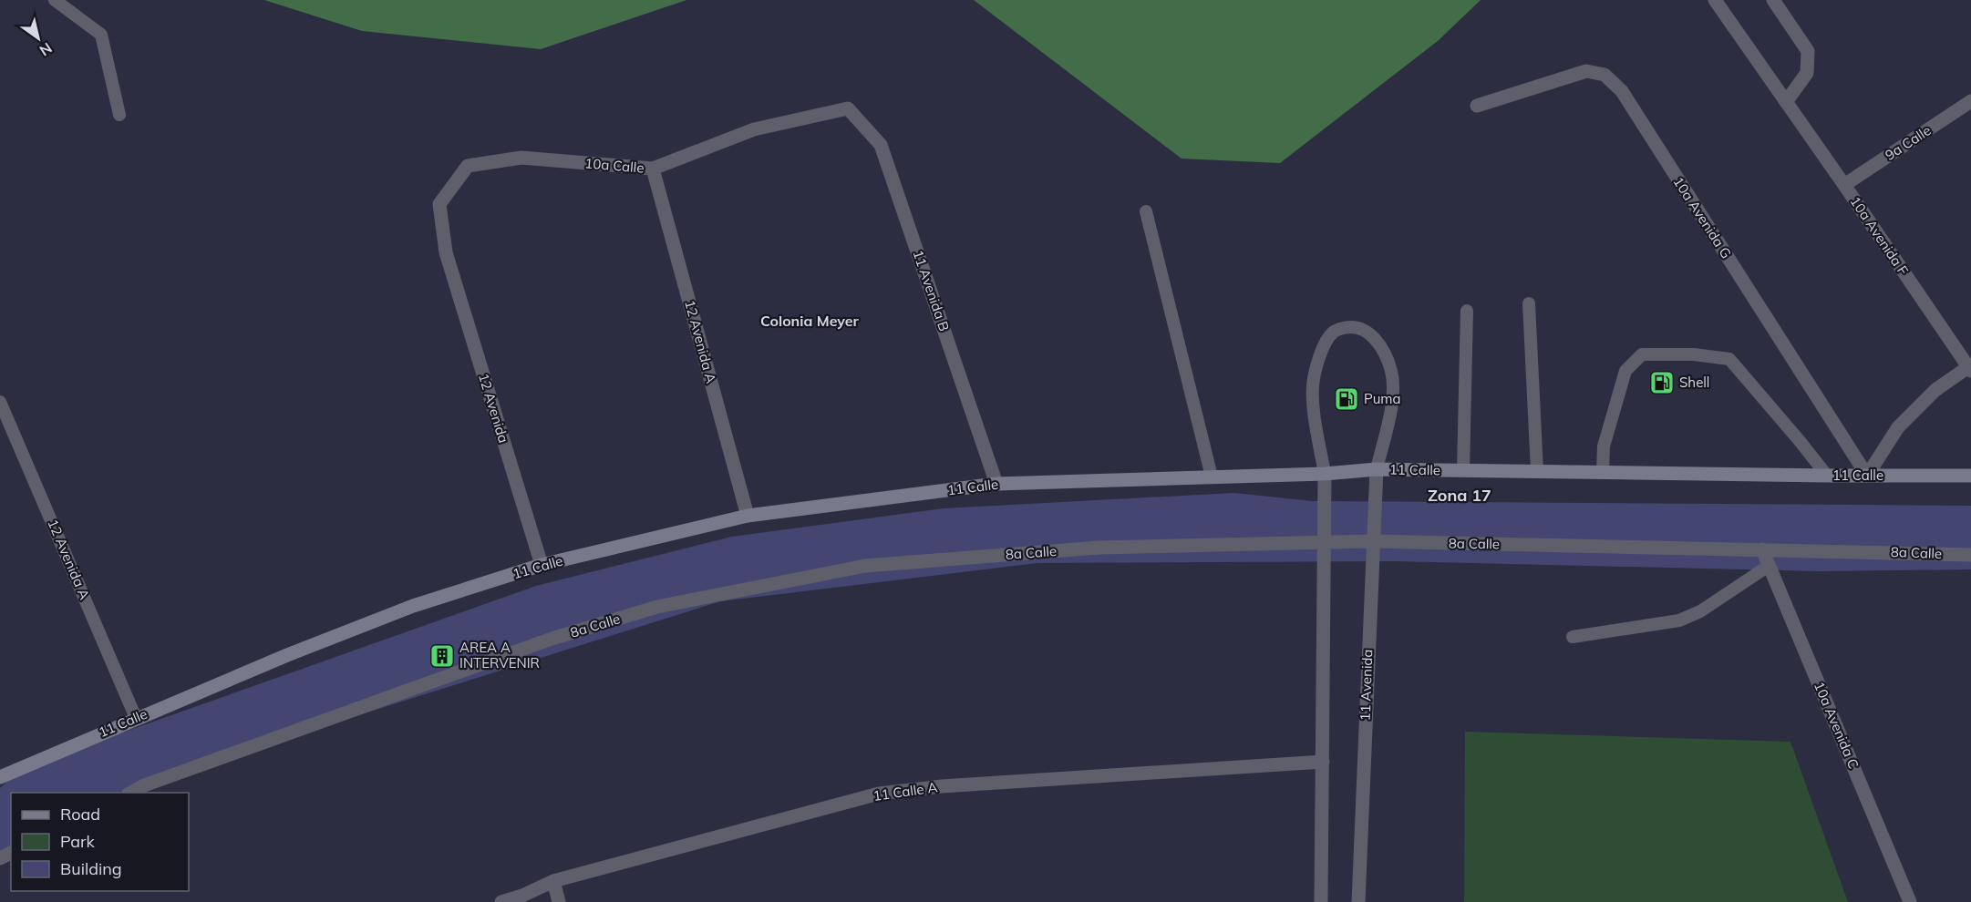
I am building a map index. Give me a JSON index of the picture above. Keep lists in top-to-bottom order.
{
  "streets": {
    "street": [
      "9a Calle",
      "10a Calle",
      "10a Avenida G",
      "10a Avenida F",
      "11 Avenida B",
      "12 Avenida A",
      "12 Avenida",
      "11 Calle",
      "8a Calle",
      "11 Avenida",
      "10a Avenida C",
      "11 Calle A"
    ]
  },
  "crossings": [
    ["9a Calle", "10a Avenida F"],
    ["10a Calle", "11 Avenida B"],
    ["10a Calle", "12 Avenida A"],
    ["10a Calle", "12 Avenida"],
    ["10a Avenida G", "11 Calle"],
    ["11 Avenida B", "11 Calle"],
    ["12 Avenida A", "11 Calle"],
    ["12 Avenida", "11 Calle"],
    ["11 Calle", "11 Avenida"],
    ["8a Calle", "11 Avenida"],
    ["8a Calle", "10a Avenida C"]
  ],
  "districts": ["Colonia Meyer", "Zona 17"],
  "places": {
    "fuel station": ["Shell", "Puma"],
    "building": ["AREA A INTERVENIR"]
  },
  "legend": ["Road", "Park", "Building"],
  "north": "bottom right"
}
